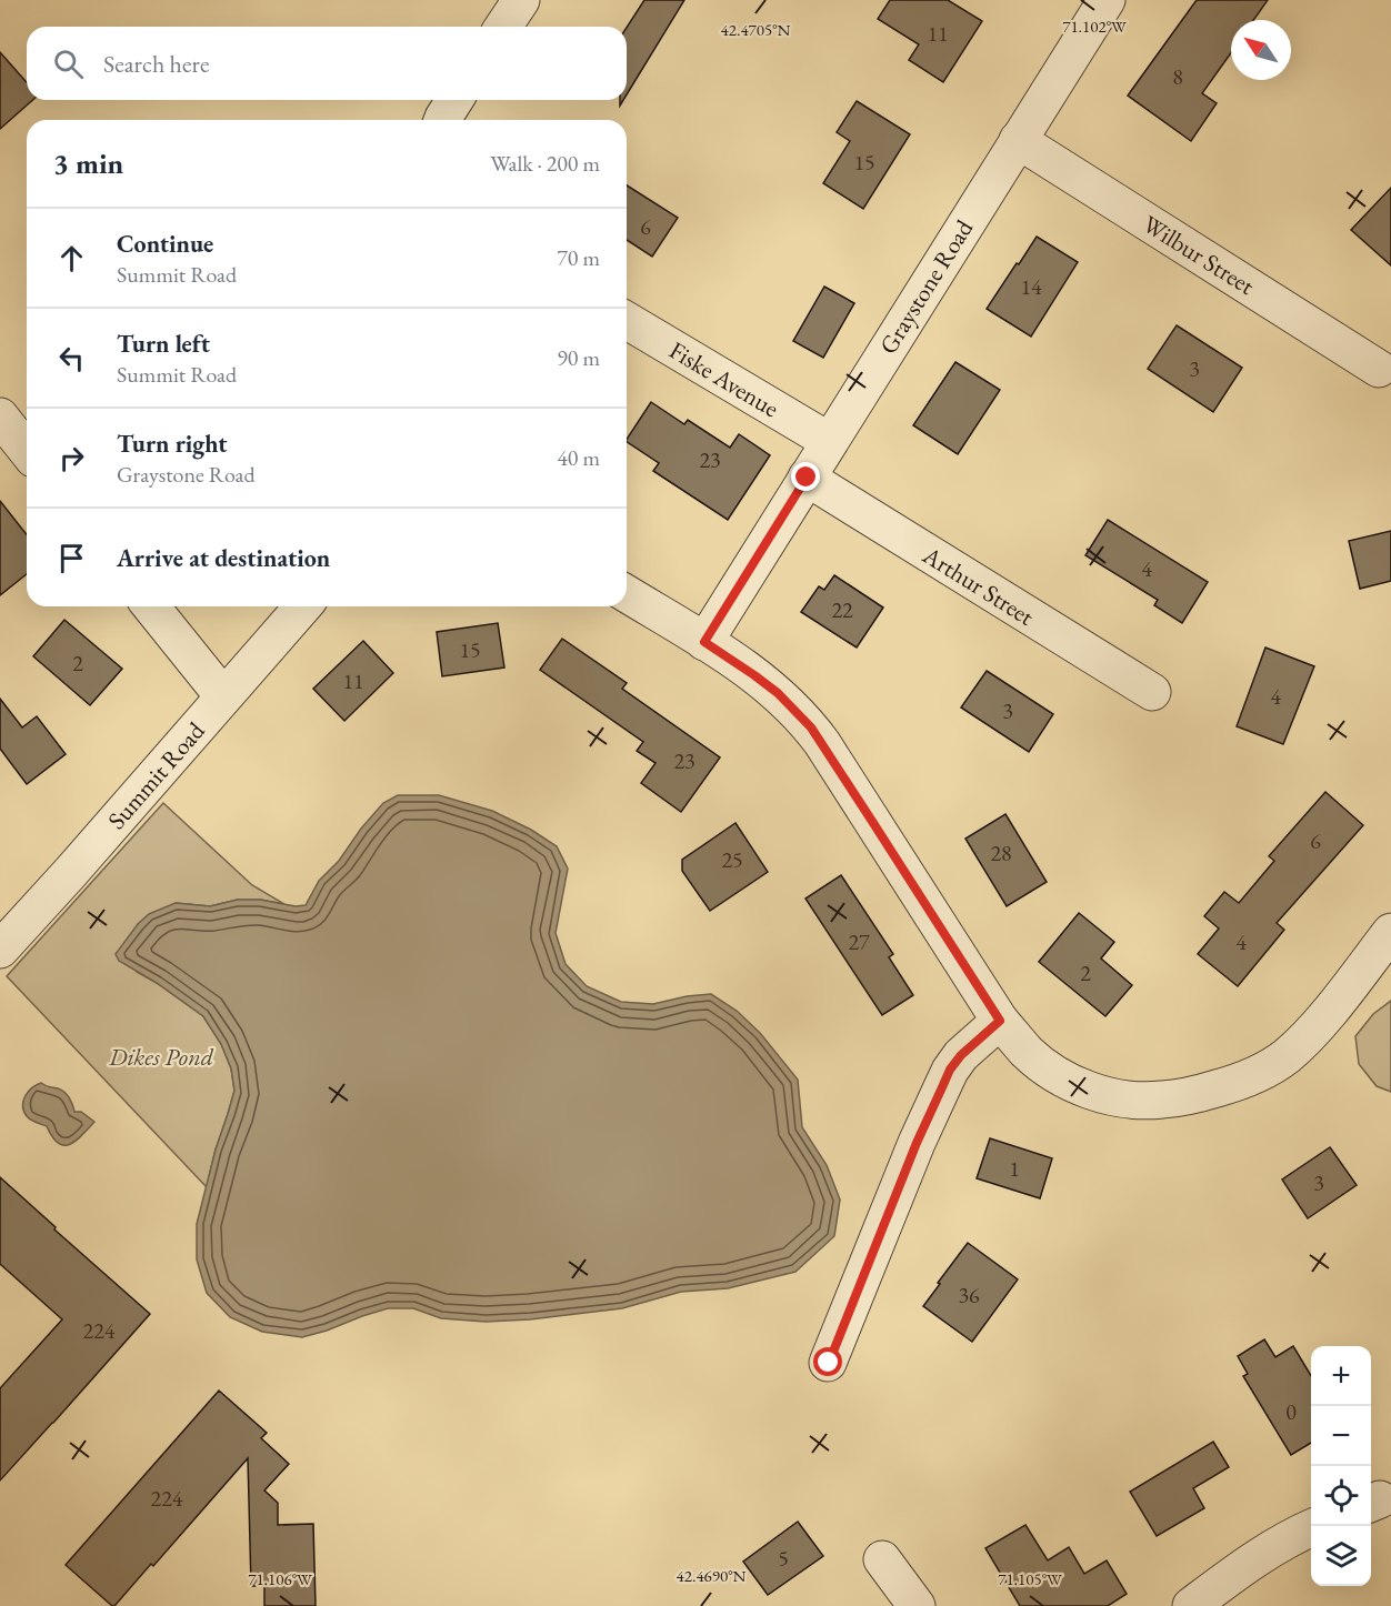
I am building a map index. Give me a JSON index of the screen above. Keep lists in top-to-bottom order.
{
  "streets": {
    "street": [
      "Wilbur Street",
      "Graystone Road",
      "Fiske Avenue",
      "Arthur Street",
      "Summit Road"
    ]
  },
  "crossings": [
    ["Wilbur Street", "Graystone Road"],
    ["Graystone Road", "Fiske Avenue"],
    ["Graystone Road", "Arthur Street"]
  ],
  "parks": ["Dikes Pond"],
  "house_numbers": [
    "11",
    "8",
    "15",
    "6",
    "14",
    "3",
    "23",
    "4",
    "22",
    "15",
    "2",
    "11",
    "4",
    "3",
    "23",
    "6",
    "28",
    "25",
    "27",
    "4",
    "2",
    "1",
    "3",
    "36",
    "224",
    "0",
    "224",
    "5"
  ],
  "north": "top left",
  "page": {
    "search": "Search here",
    "heading": ["3 min", "Walk · 200 m"],
    "list": [
      ["Continue", "Summit Road", "70 m"],
      ["Turn left", "Summit Road", "90 m"],
      ["Turn right", "Graystone Road", "40 m"],
      "Arrive at destination"
    ],
    "map_buttons": ["+", "−"]
  },
  "coordinates": [
    "71.102°W",
    "42.4705°N",
    "42.4690°N",
    "71.106°W",
    "71.105°W"
  ]
}
